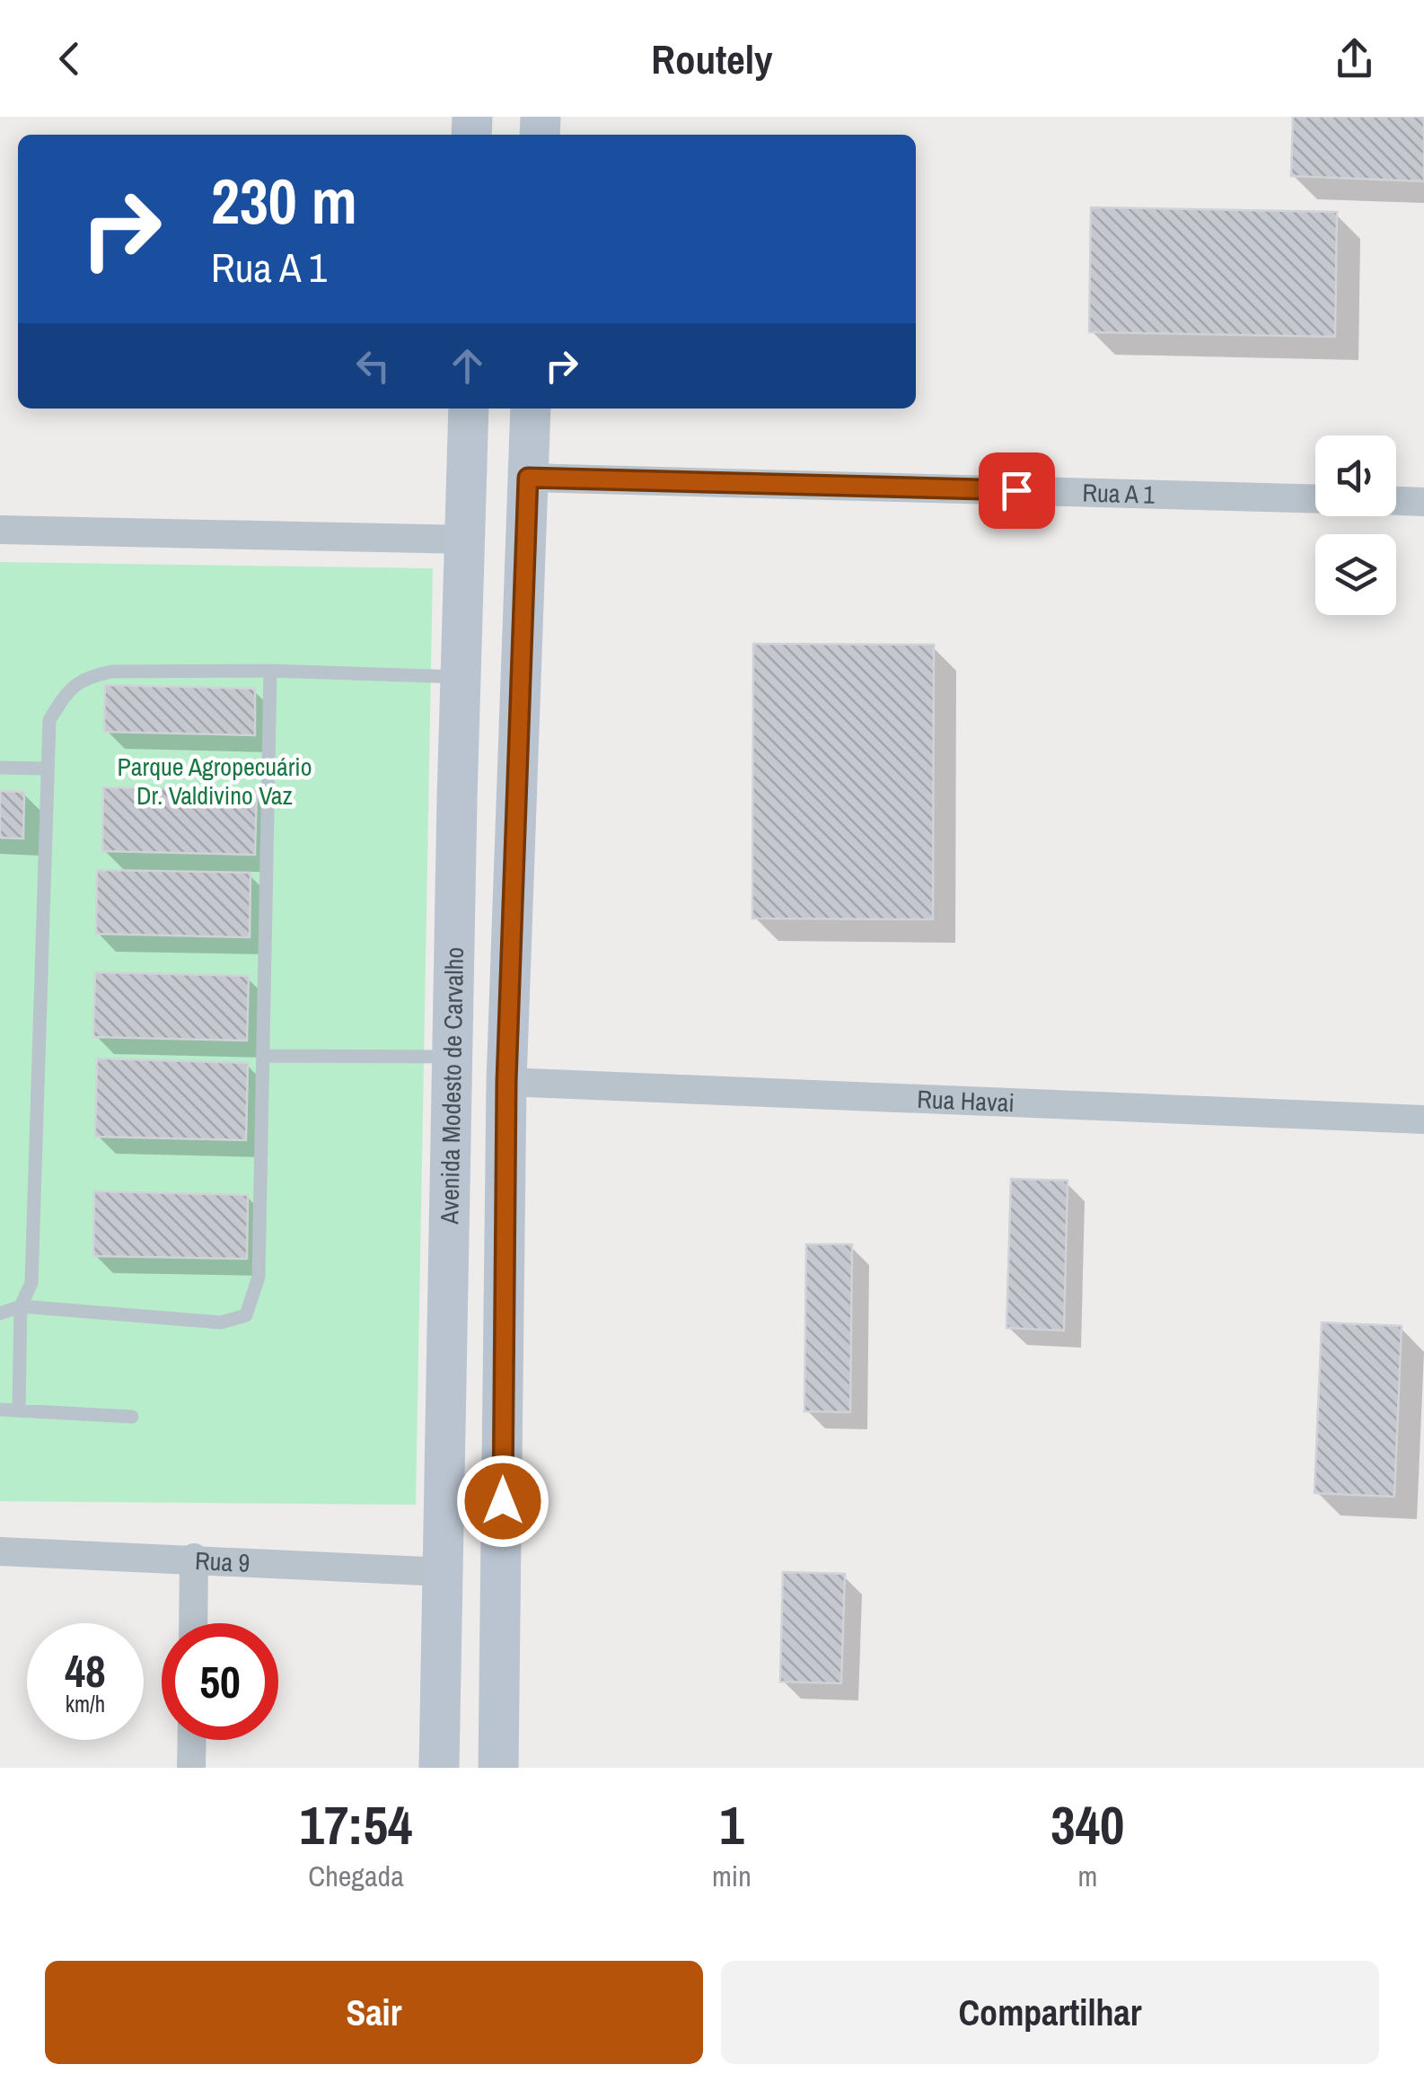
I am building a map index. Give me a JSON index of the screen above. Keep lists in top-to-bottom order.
{
  "streets": {
    "main road": ["Avenida Modesto de Carvalho"],
    "street": ["Rua A 1", "Rua Havai", "Rua 9"]
  },
  "crossings": [
    ["Avenida Modesto de Carvalho", "Rua 9"]
  ],
  "parks": ["Parque Agropecuário Dr. Valdivino Vaz"],
  "page": {
    "header": "Routely",
    "turn": ["230 m", "Rua A 1"],
    "speed": "48 km/h",
    "limit": "50",
    "eta": [
      "17:54",
      "Chegada",
      "1",
      "min",
      "340",
      "m"
    ],
    "buttons": ["Sair", "Compartilhar"]
  }
}
